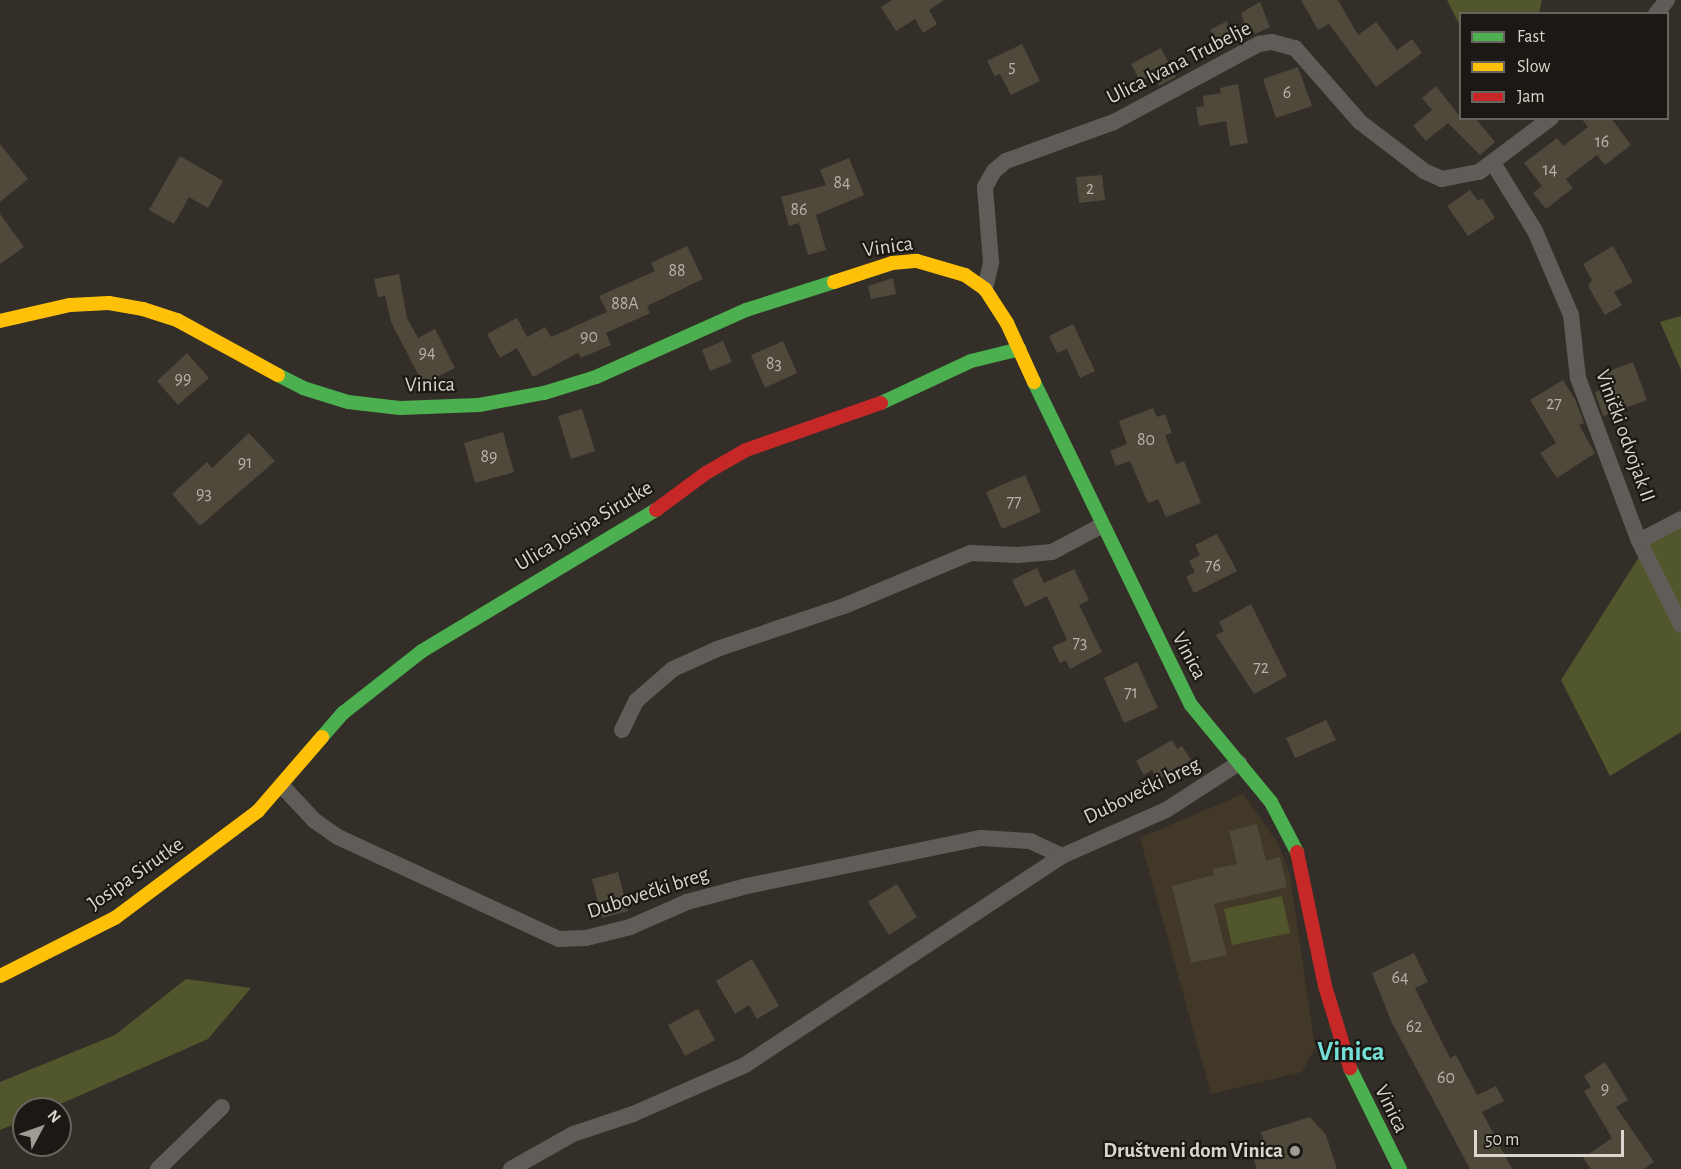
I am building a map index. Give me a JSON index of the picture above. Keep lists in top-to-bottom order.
{
  "streets": {
    "street": [
      "Ulica Ivana Trubelje",
      "Vinica",
      "Vinički odvojak II",
      "Ulica Josipa Sirutke",
      "Dubovečki breg",
      "Josipa Sirutke"
    ]
  },
  "crossings": [
    ["Ulica Ivana Trubelje", "Vinica"],
    ["Ulica Ivana Trubelje", "Vinički odvojak II"],
    ["Vinica", "Ulica Josipa Sirutke"],
    ["Vinica", "Dubovečki breg"],
    ["Ulica Josipa Sirutke", "Dubovečki breg"],
    ["Ulica Josipa Sirutke", "Josipa Sirutke"],
    ["Dubovečki breg", "Josipa Sirutke"]
  ],
  "districts": ["Vinica"],
  "places": ["Društveni dom Vinica"],
  "house_numbers": [
    "5",
    "6",
    "16",
    "14",
    "84",
    "2",
    "86",
    "88",
    "88A",
    "90",
    "94",
    "83",
    "99",
    "27",
    "80",
    "89",
    "91",
    "93",
    "77",
    "76",
    "73",
    "72",
    "71",
    "64",
    "62",
    "60",
    "9"
  ],
  "legend": ["Fast", "Slow", "Jam"],
  "scale_bar": "50 m",
  "north": "top right"
}
